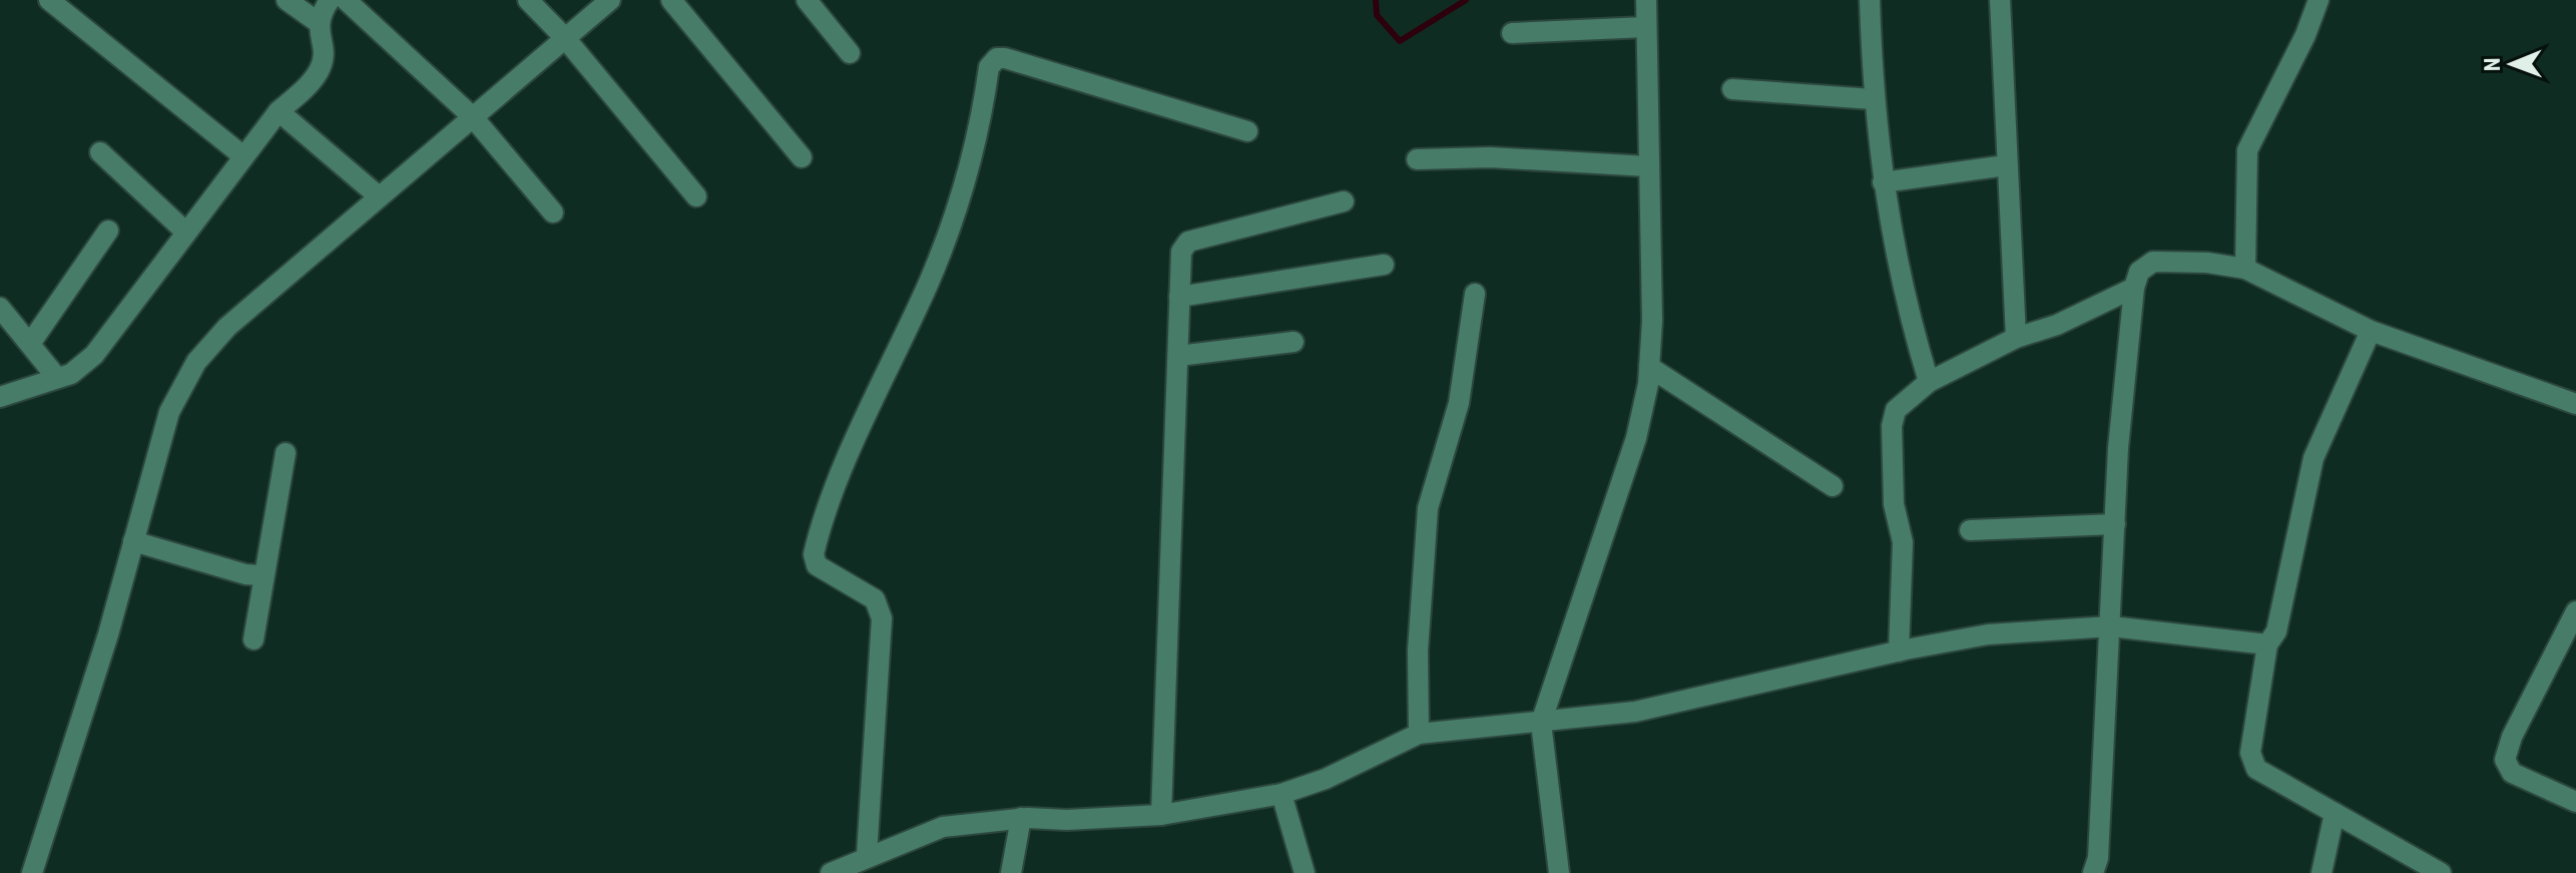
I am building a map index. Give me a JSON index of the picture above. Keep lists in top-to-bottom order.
{
  "north": "left"
}
